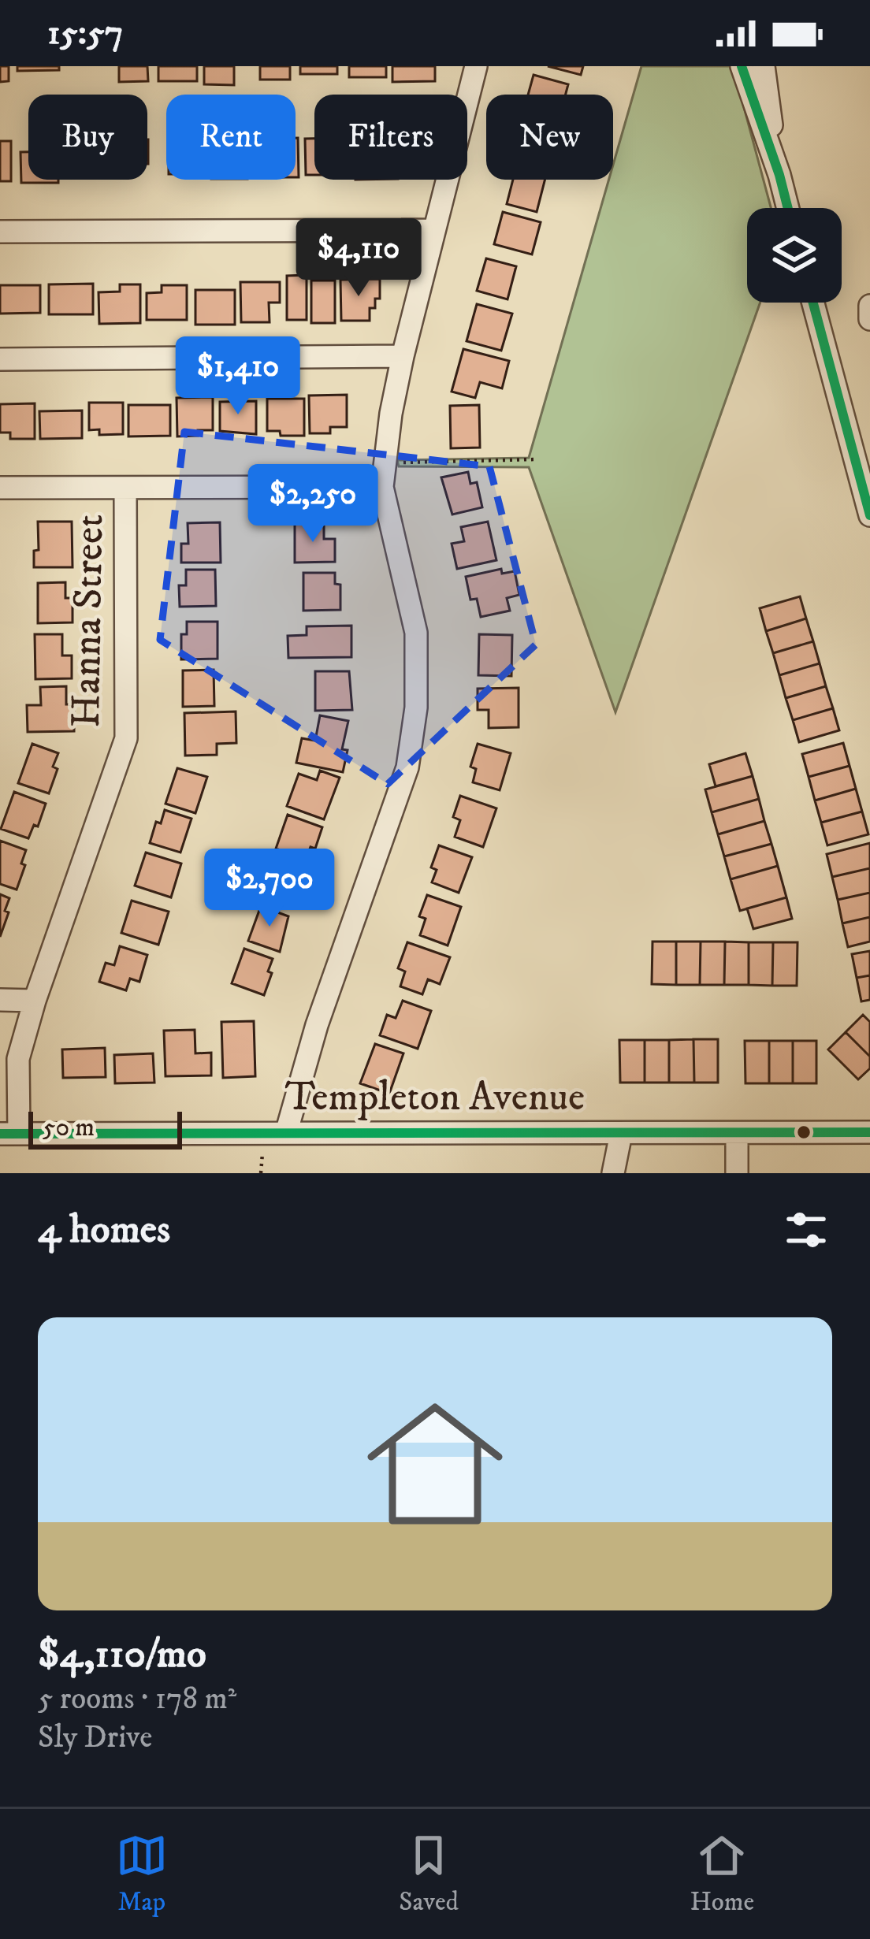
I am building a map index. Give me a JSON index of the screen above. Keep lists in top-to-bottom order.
{
  "streets": {
    "street": ["Hanna Street", "Templeton Avenue"]
  },
  "crossings": [
    ["Hanna Street", "Templeton Avenue"]
  ],
  "scale_bar": "50 m",
  "page": {
    "status": "15:57",
    "chip": [
      "Buy",
      "Rent",
      "Filters",
      "New"
    ],
    "price": [
      "$4,110",
      "$1,410",
      "$2,250",
      "$2,700"
    ],
    "scale": "50 m",
    "heading": "4 homes",
    "list": [
      {
        "name": "$4,110/mo",
        "note": "5 rooms · 178 m² · Sly Drive"
      }
    ],
    "tabs": ["Map", "Saved", "Home"]
  }
}
